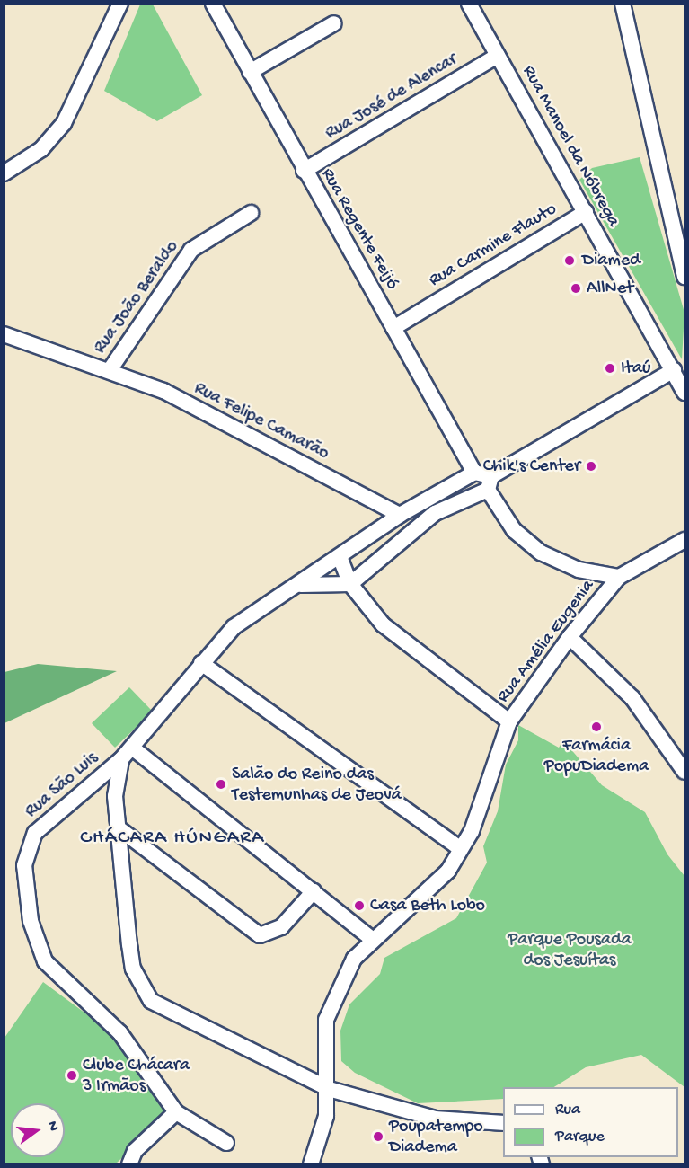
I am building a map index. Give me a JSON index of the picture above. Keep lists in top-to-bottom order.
{
  "streets": {
    "street": [
      "Rua José de Alencar",
      "Rua Manoel da Nóbrega",
      "Rua Regente Feijó",
      "Rua Carmine Flauto",
      "Rua João Beraldo",
      "Rua Felipe Camarão",
      "Rua Amélia Eugenia",
      "Rua São Luis"
    ]
  },
  "crossings": [
    ["Rua José de Alencar", "Rua Manoel da Nóbrega"],
    ["Rua José de Alencar", "Rua Regente Feijó"],
    ["Rua Manoel da Nóbrega", "Rua Carmine Flauto"],
    ["Rua Regente Feijó", "Rua Carmine Flauto"],
    ["Rua João Beraldo", "Rua Felipe Camarão"],
    ["Rua Felipe Camarão", "Rua São Luis"]
  ],
  "districts": ["CHÁCARA HÚNGARA"],
  "parks": ["Parque Pousada dos Jesuítas"],
  "places": [
    "Diamed",
    "AllNet",
    "Itaú",
    "Chik's Center",
    "Farmácia PopuDiadema",
    "Salão do Reino das Testemunhas de Jeová",
    "Casa Beth Lobo",
    "Clube Chácara 3 Irmãos",
    "Poupatempo Diadema"
  ],
  "legend": ["Rua", "Parque"],
  "north": "right"
}
